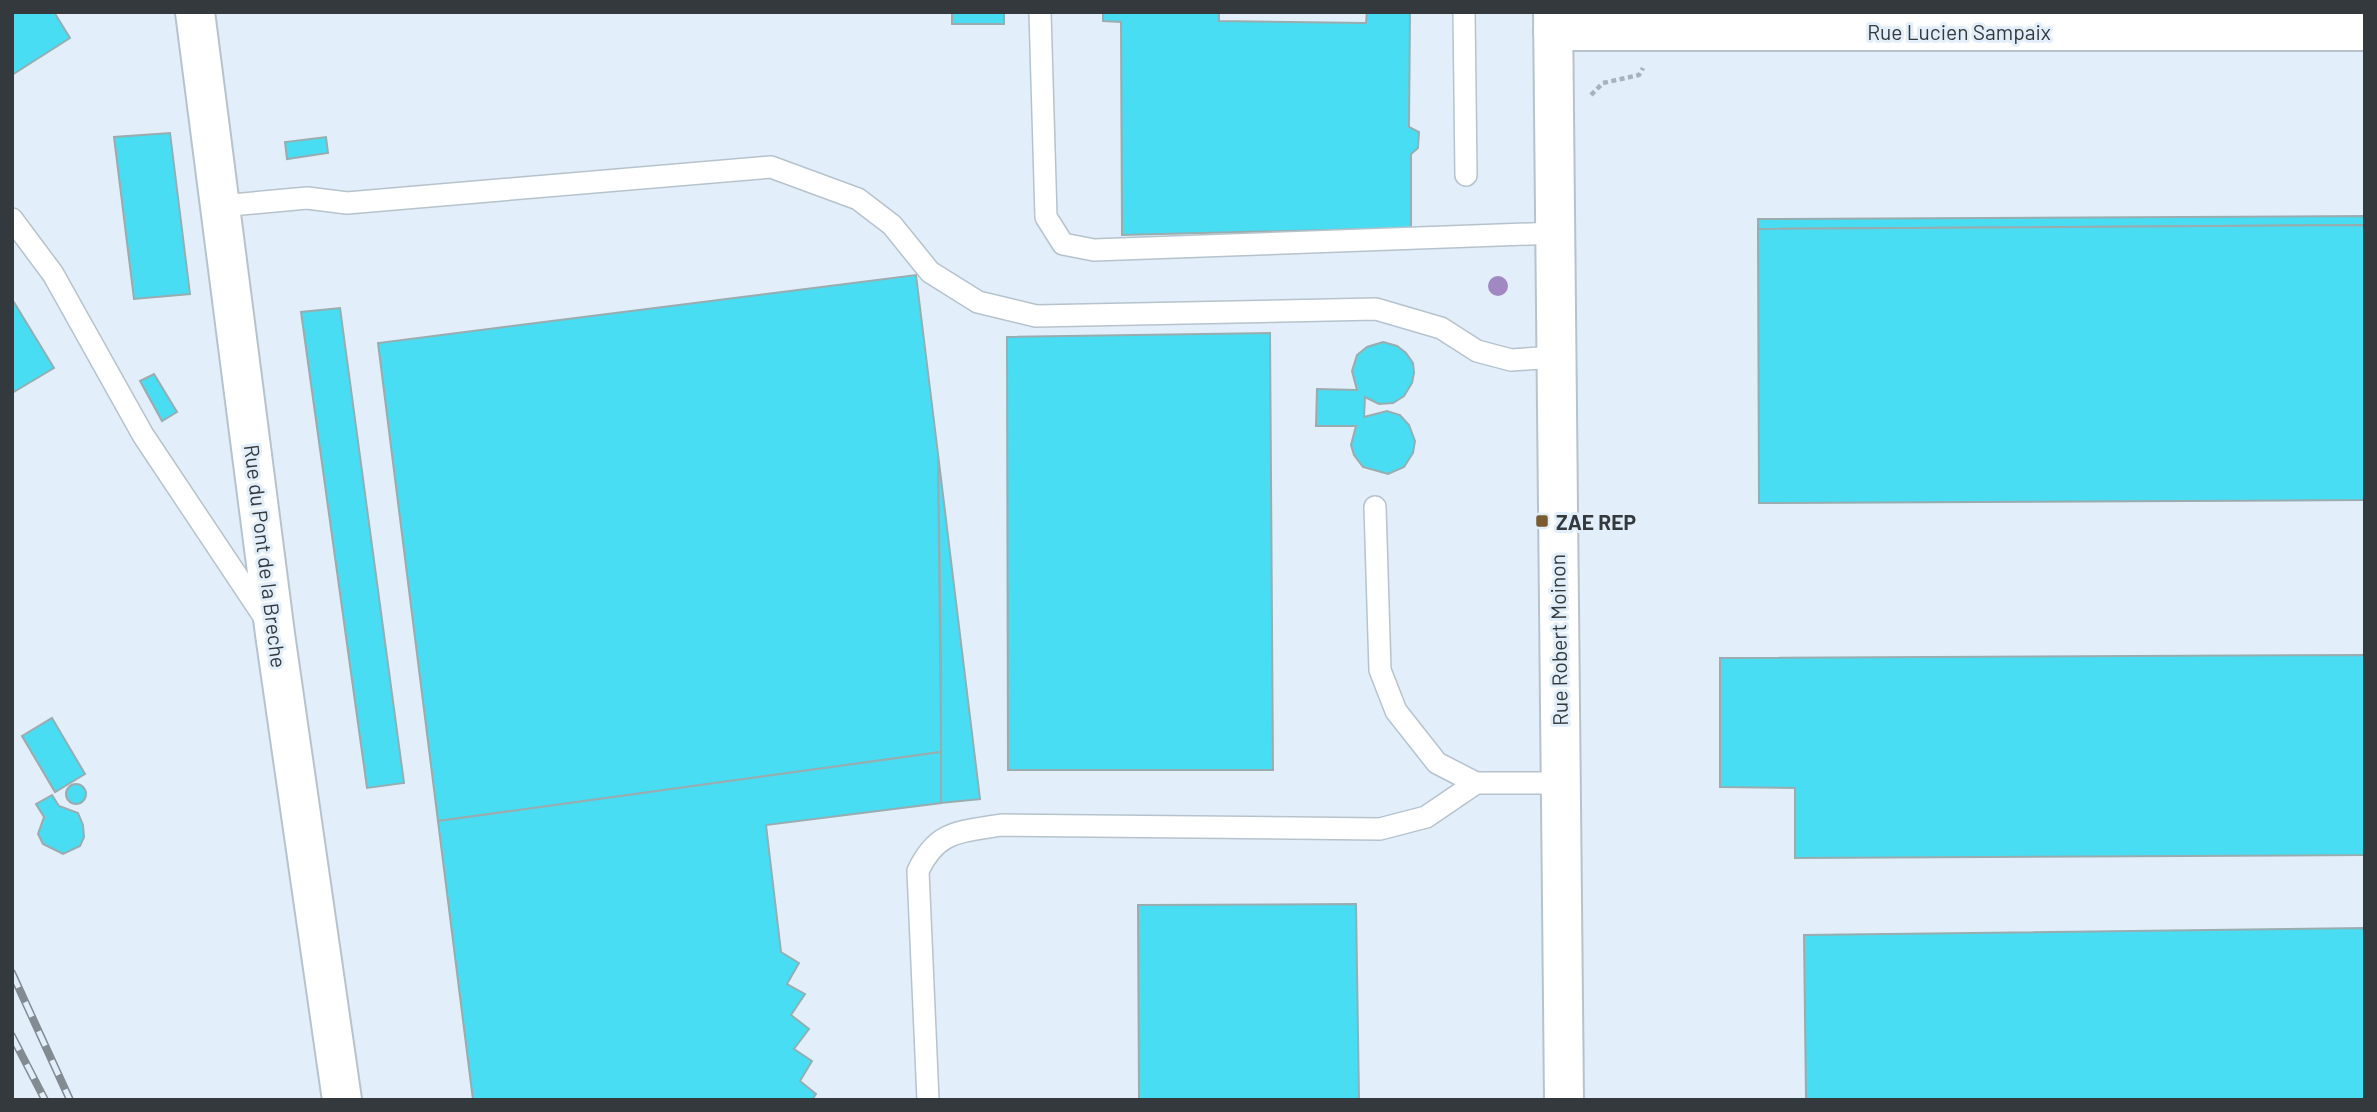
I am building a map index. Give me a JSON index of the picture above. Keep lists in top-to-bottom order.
{
  "streets": {
    "street": ["Rue Lucien Sampaix", "Rue du Pont de la Breche", "Rue Robert Moinon"]
  },
  "crossings": [
    ["Rue Lucien Sampaix", "Rue Robert Moinon"]
  ],
  "places": {
    "transit": ["ZAE REP"]
  }
}
